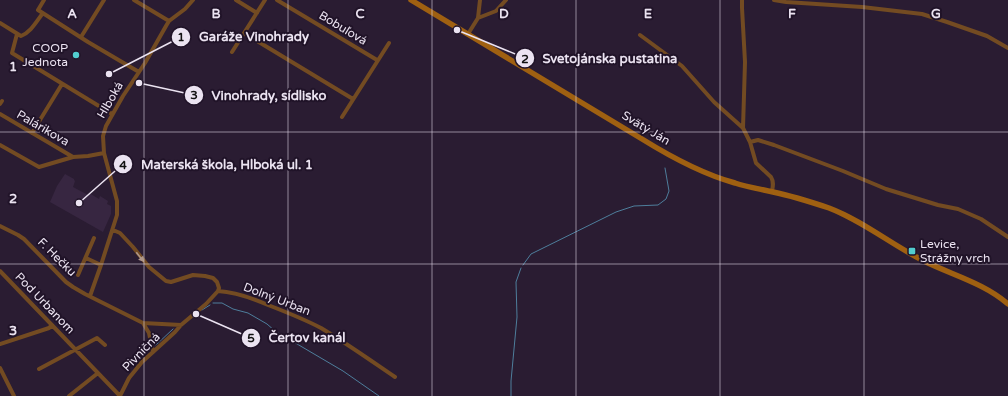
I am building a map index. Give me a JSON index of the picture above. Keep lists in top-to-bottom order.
{
  "streets": {
    "main road": ["Svätý Ján"],
    "street": [
      "Bobuľová",
      "Hlboká",
      "Palárikova",
      "F. Hečku",
      "Dolný Urban",
      "Pod Urbanom",
      "Pivničná"
    ]
  },
  "crossings": [
    ["Hlboká", "Palárikova"],
    ["Hlboká", "F. Hečku"],
    ["F. Hečku", "Pivničná"],
    ["Pod Urbanom", "Pivničná"]
  ],
  "places": {
    "other": [
      "Svetojánska pustatina",
      "COOP Jednota",
      "Garáže Vinohrady",
      "Vinohrady, sídlisko",
      "Materská škola, Hlboká ul. 1",
      "Čertov kanál"
    ],
    "transit": ["Levice, Strážny vrch"]
  },
  "grid": {
    "columns": [
      "A",
      "B",
      "C",
      "D",
      "E",
      "F",
      "G"
    ],
    "rows": ["1", "2", "3"]
  }
}
